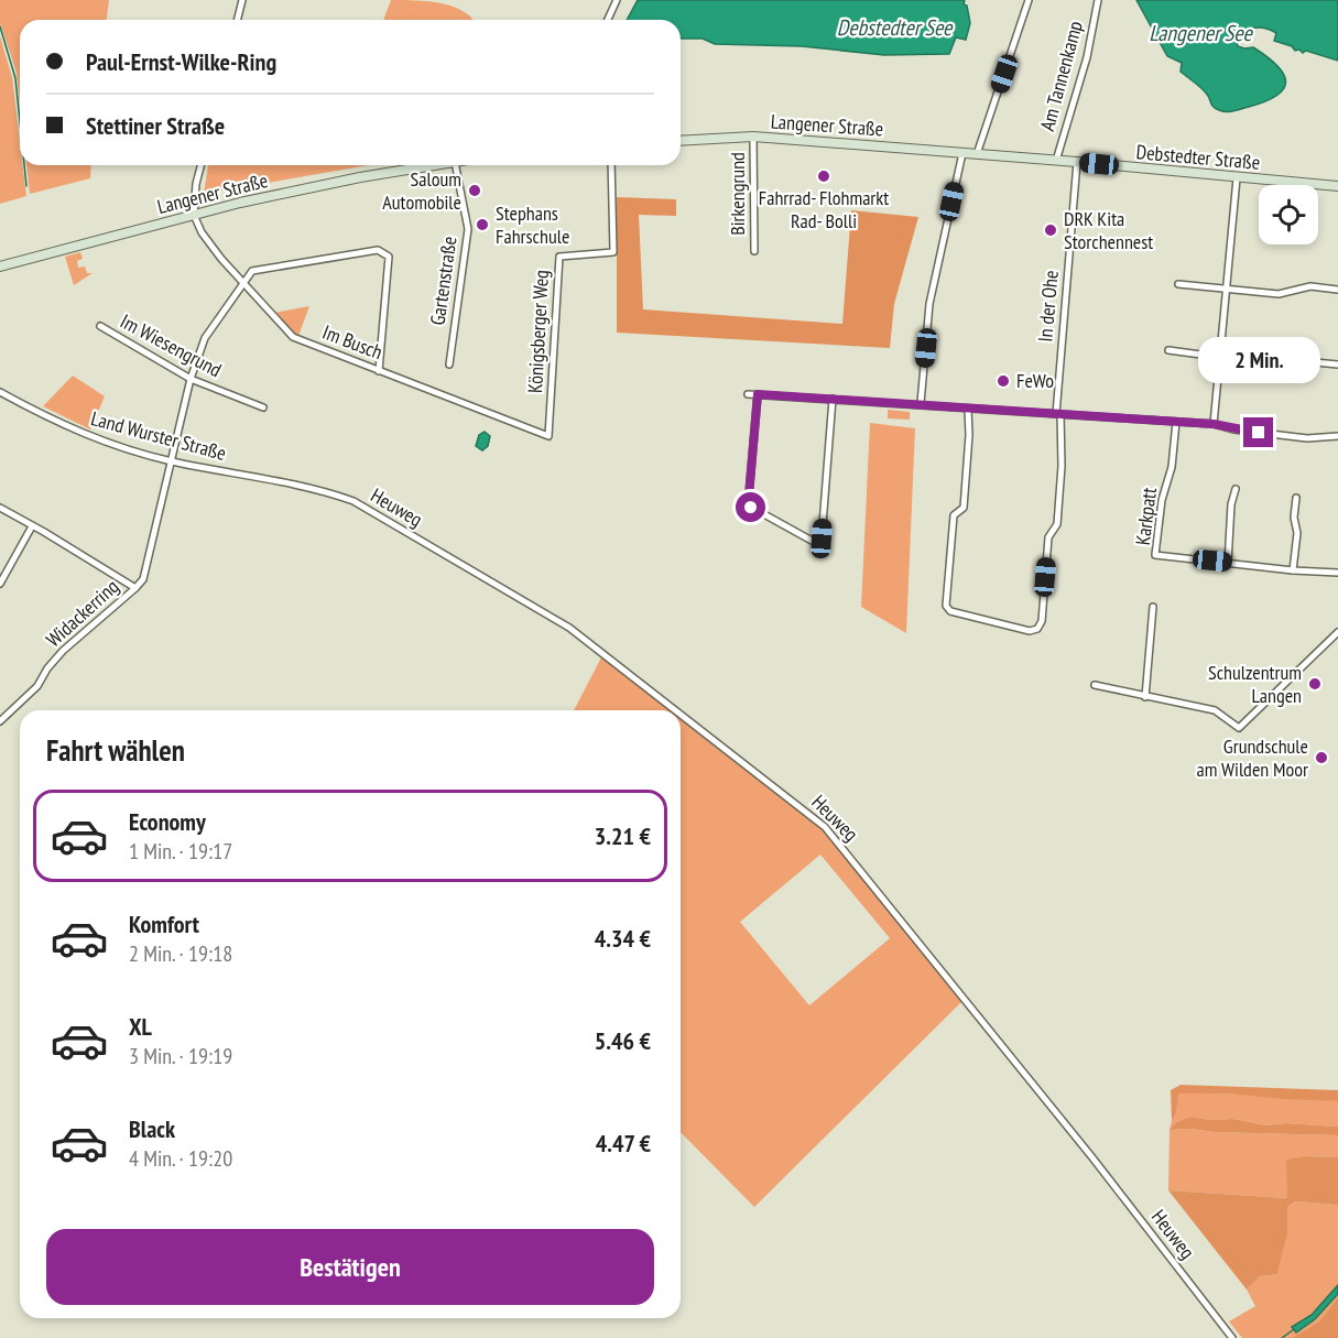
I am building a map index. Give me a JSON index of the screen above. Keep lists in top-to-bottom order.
{
  "streets": {
    "main road": ["Langener Straße", "Debstedter Straße"],
    "street": [
      "Am Tannenkamp",
      "Birkengrund",
      "Gartenstraße",
      "In der Ohe",
      "Königsberger Weg",
      "Im Busch",
      "Im Wiesengrund",
      "Land Wurster Straße",
      "Heuweg",
      "Karkpatt",
      "Widackerring"
    ]
  },
  "crossings": [
    ["Am Tannenkamp", "Debstedter Straße"],
    ["Langener Straße", "Debstedter Straße"],
    ["Langener Straße", "Birkengrund"],
    ["Langener Straße", "Im Busch"],
    ["Debstedter Straße", "In der Ohe"],
    ["Königsberger Weg", "Im Busch"],
    ["Land Wurster Straße", "Heuweg"]
  ],
  "water": ["Debstedter See", "Langener See"],
  "places": [
    "Fahrrad- Flohmarkt Rad- Bolli",
    "Saloum Automobile",
    "Stephans Fahrschule",
    "DRK Kita Storchennest",
    "FeWo",
    "Schulzentrum Langen",
    "Grundschule am Wilden Moor"
  ],
  "page": {
    "banner": ["Paul-Ernst-Wilke-Ring", "Stettiner Straße"],
    "bubble": "2 Min.",
    "heading": "Fahrt wählen",
    "list": [
      {
        "name": "Economy",
        "note": "1 Min. · 19:17",
        "value": "3.21 €"
      },
      {
        "name": "Komfort",
        "note": "2 Min. · 19:18",
        "value": "4.34 €"
      },
      {
        "name": "XL",
        "note": "3 Min. · 19:19",
        "value": "5.46 €"
      },
      {
        "name": "Black",
        "note": "4 Min. · 19:20",
        "value": "4.47 €"
      }
    ],
    "buttons": "Bestätigen"
  }
}
